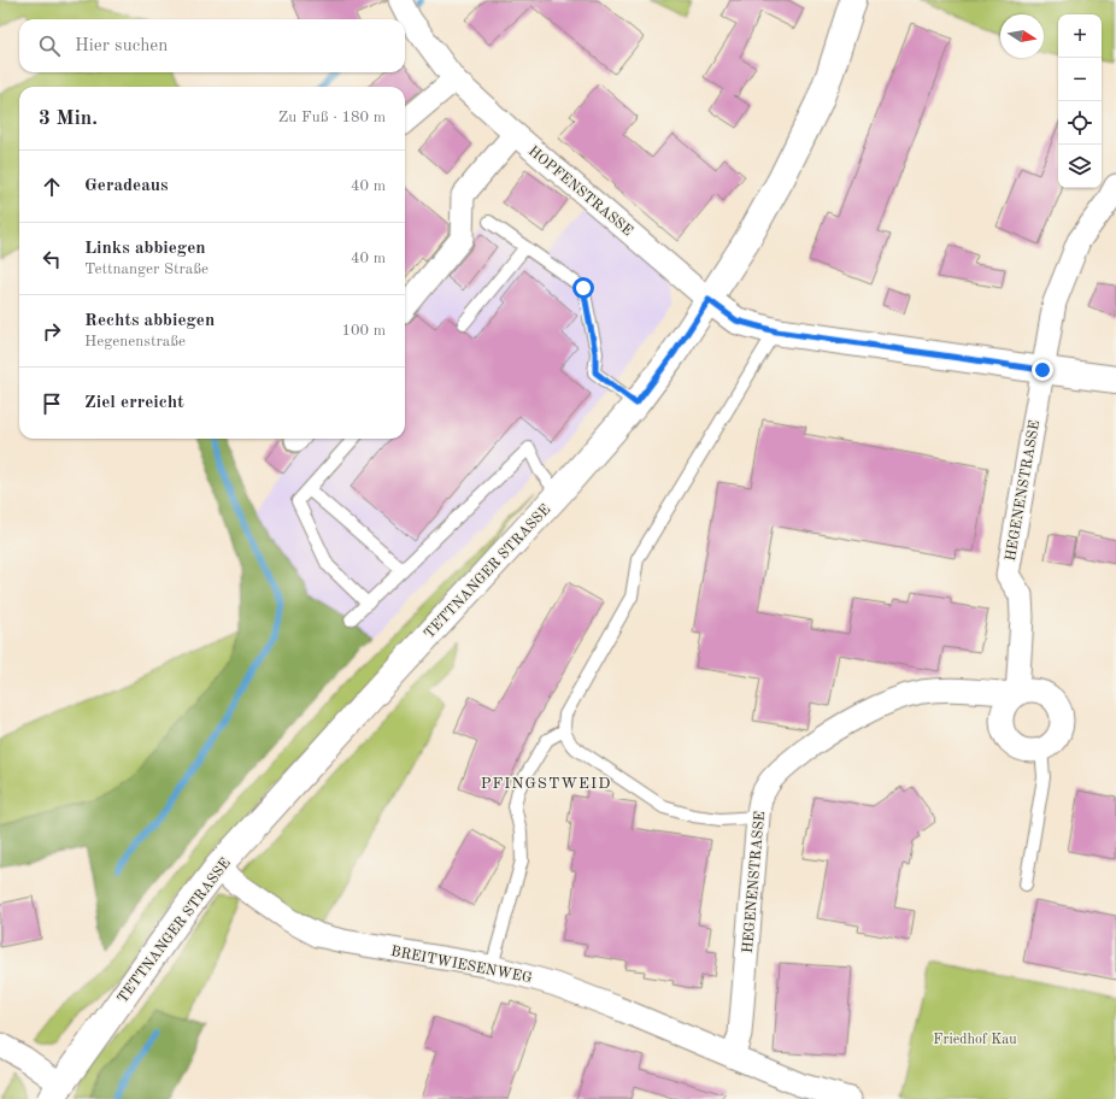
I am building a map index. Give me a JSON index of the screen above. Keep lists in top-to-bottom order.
{
  "streets": {
    "main road": ["TETTNANGER STRASSE"],
    "street": ["HOPFENSTRASSE", "HEGENENSTRASSE", "BREITWIESENWEG"]
  },
  "crossings": [
    ["HOPFENSTRASSE", "TETTNANGER STRASSE"],
    ["HEGENENSTRASSE", "BREITWIESENWEG"],
    ["TETTNANGER STRASSE", "BREITWIESENWEG"]
  ],
  "districts": ["PFINGSTWEID"],
  "parks": ["Friedhof Kau"],
  "north": "right",
  "page": {
    "map_buttons": ["+", "−"],
    "search": "Hier suchen",
    "heading": ["3 Min.", "Zu Fuß · 180 m"],
    "list": [
      ["Geradeaus", "40 m"],
      ["Links abbiegen", "Tettnanger Straße", "40 m"],
      ["Rechts abbiegen", "Hegenenstraße", "100 m"],
      "Ziel erreicht"
    ]
  }
}
